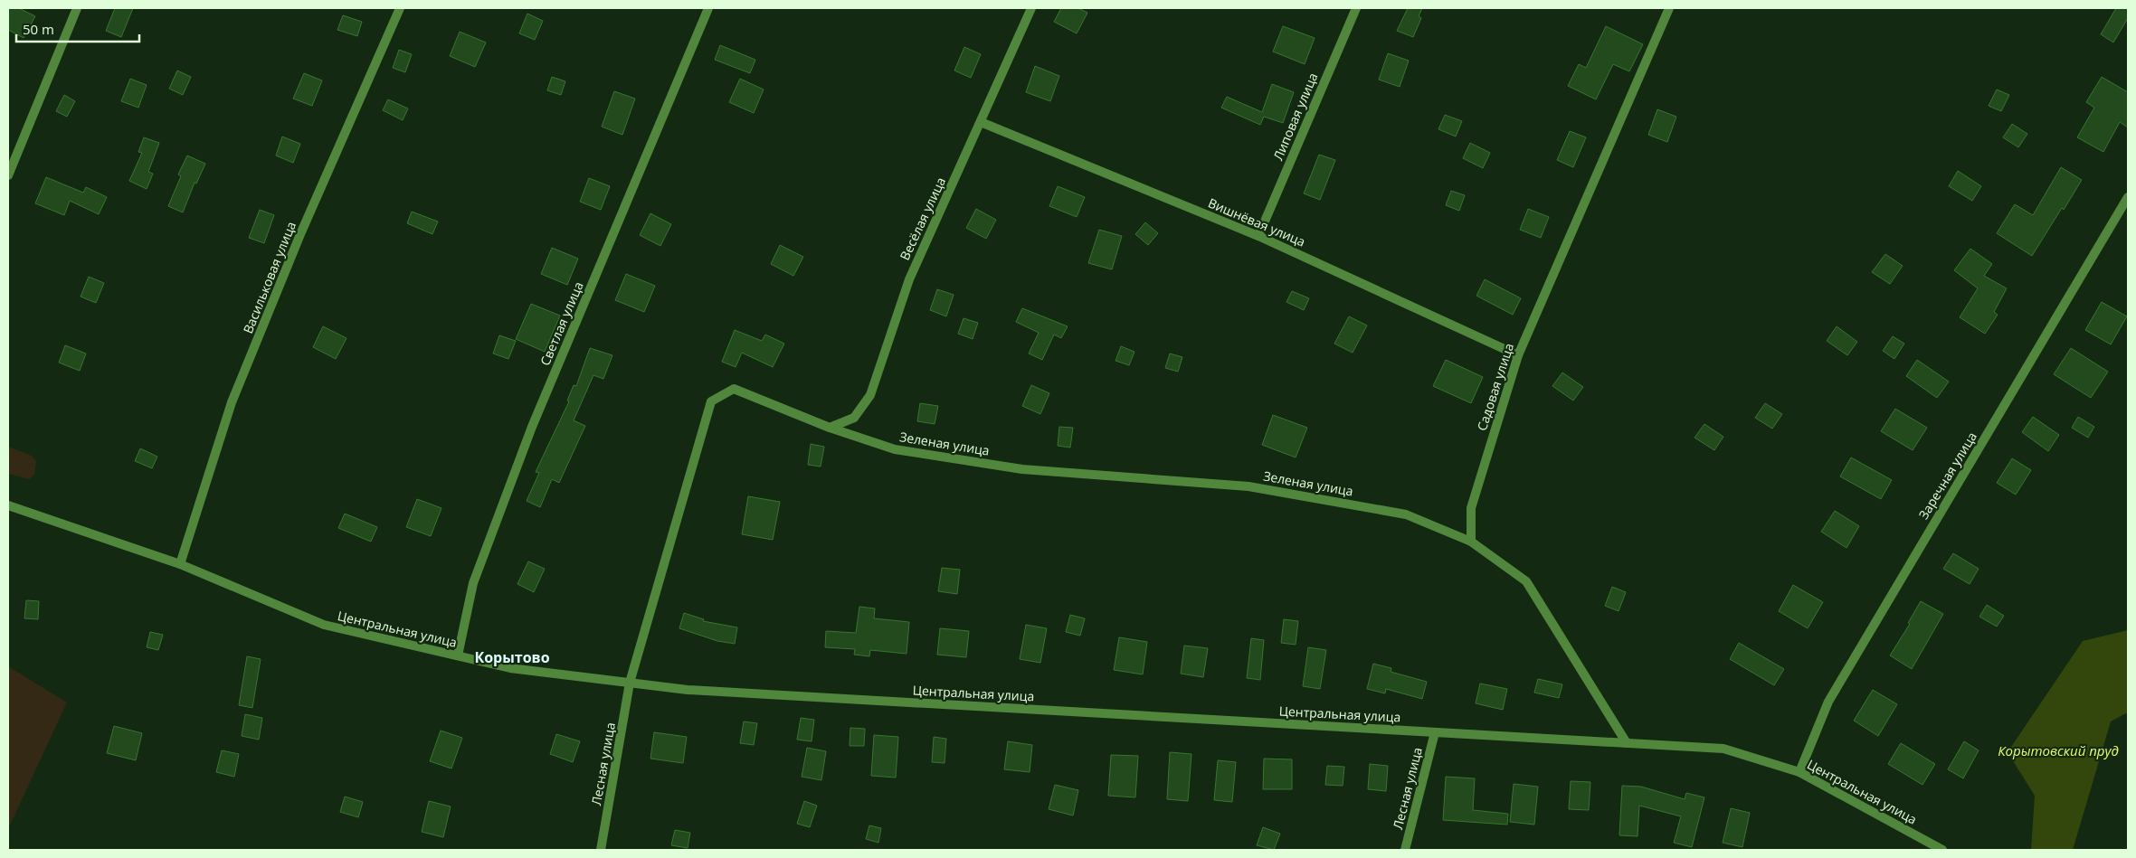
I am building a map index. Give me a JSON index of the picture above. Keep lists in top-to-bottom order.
{
  "streets": {
    "street": [
      "Липовая улица",
      "Весёлая улица",
      "Вишнёвая улица",
      "Васильковая улица",
      "Светлая улица",
      "Садовая улица",
      "Зеленая улица",
      "Заречная улица",
      "Центральная улица",
      "Лесная улица"
    ]
  },
  "crossings": [
    ["Липовая улица", "Вишнёвая улица"],
    ["Весёлая улица", "Вишнёвая улица"],
    ["Весёлая улица", "Зеленая улица"],
    ["Вишнёвая улица", "Садовая улица"],
    ["Васильковая улица", "Центральная улица"],
    ["Светлая улица", "Центральная улица"],
    ["Садовая улица", "Зеленая улица"],
    ["Зеленая улица", "Центральная улица"],
    ["Зеленая улица", "Лесная улица"],
    ["Заречная улица", "Центральная улица"],
    ["Центральная улица", "Лесная улица"]
  ],
  "districts": ["Корытово"],
  "water": ["Корытовский пруд"],
  "scale_bar": "50 m"
}
